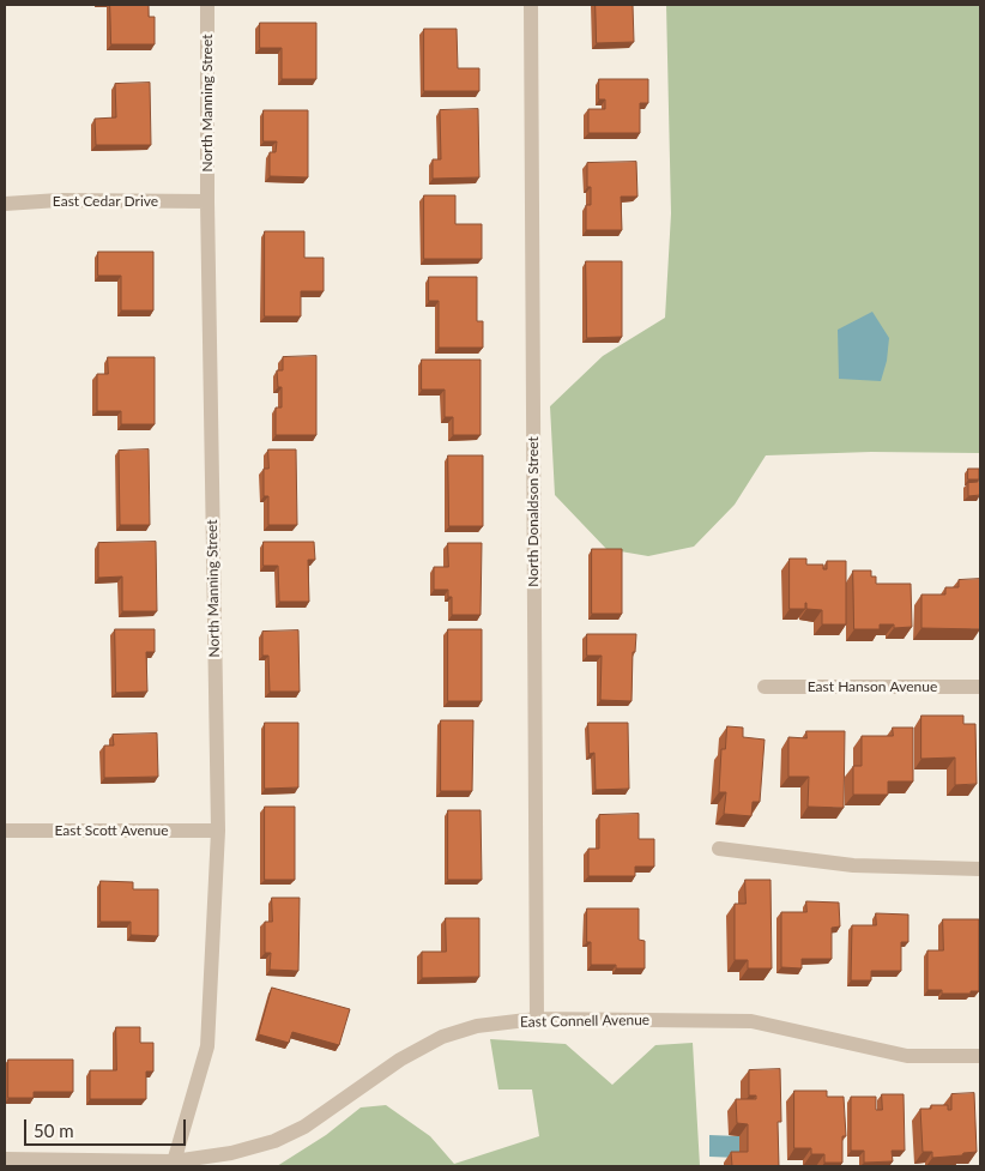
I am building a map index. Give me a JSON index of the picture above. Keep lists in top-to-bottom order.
{
  "streets": {
    "street": [
      "North Manning Street",
      "East Cedar Drive",
      "North Donaldson Street",
      "East Hanson Avenue",
      "East Scott Avenue",
      "East Connell Avenue"
    ]
  },
  "crossings": [
    ["North Manning Street", "East Cedar Drive"],
    ["North Manning Street", "East Scott Avenue"],
    ["North Manning Street", "East Connell Avenue"],
    ["North Donaldson Street", "East Connell Avenue"]
  ],
  "scale_bar": "50 m"
}
